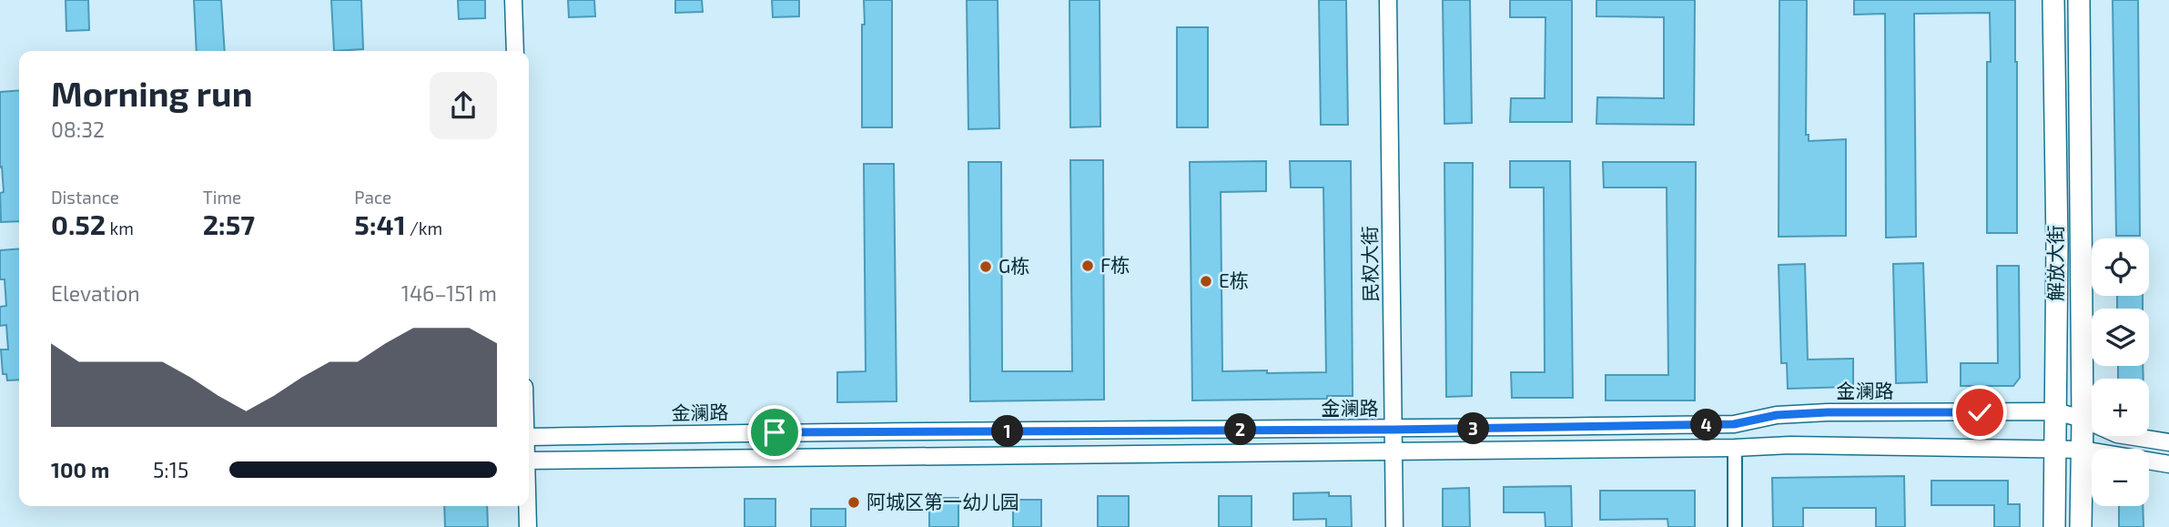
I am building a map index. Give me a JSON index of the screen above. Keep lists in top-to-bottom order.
{
  "streets": {
    "main road": ["解放大街"],
    "street": ["民权大街", "金澜路"]
  },
  "crossings": [
    ["解放大街", "金澜路"],
    ["民权大街", "金澜路"]
  ],
  "places": [
    "F栋",
    "G栋",
    "E栋",
    "阿城区第一幼儿园"
  ],
  "page": {
    "heading": ["Morning run", "08:32"],
    "stats": [
      ["Distance", "0.52 km"],
      ["Time", "2:57"],
      ["Pace", "5:41 /km"]
    ],
    "map_buttons": ["+", "−"],
    "chart": ["Elevation", "146–151 m"],
    "pins": [
      "4",
      "3",
      "2",
      "1"
    ],
    "list": [
      {
        "name": "100 m",
        "note": "5:15"
      }
    ]
  }
}
